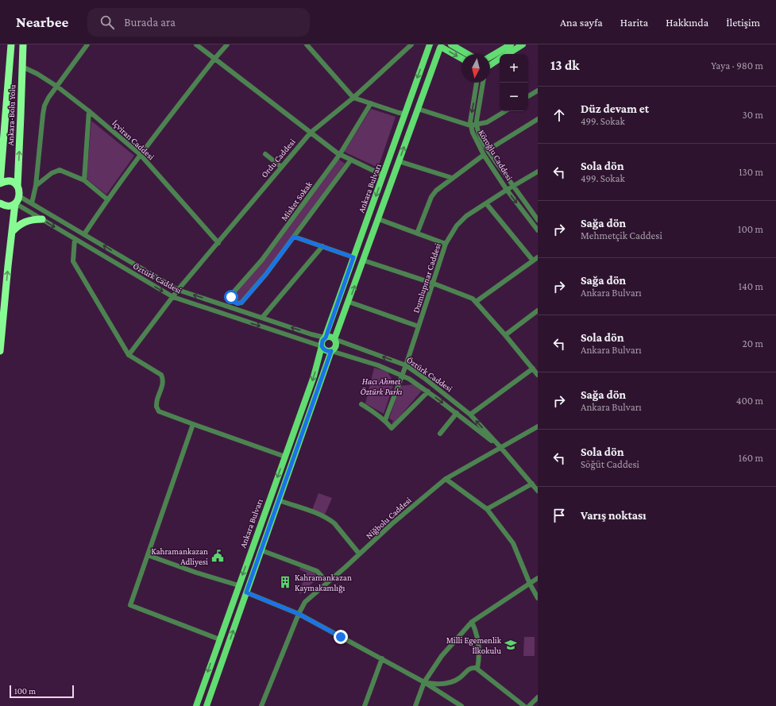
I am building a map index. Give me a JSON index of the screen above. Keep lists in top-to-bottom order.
{
  "streets": {
    "highway": ["Ankara-Bolu Yolu"],
    "main road": ["Ankara Bulvarı"],
    "street": [
      "İçviran Caddesi",
      "Köroğlu Caddesi",
      "Ordu Caddesi",
      "Misket Sokak",
      "Öztürk Caddesi",
      "Dumlupınar Caddesi",
      "Niğbolu Caddesi"
    ]
  },
  "crossings": [
    ["Ankara-Bolu Yolu", "İçviran Caddesi"],
    ["Ankara-Bolu Yolu", "Öztürk Caddesi"],
    ["İçviran Caddesi", "Ordu Caddesi"],
    ["Köroğlu Caddesi", "Dumlupınar Caddesi"],
    ["Ordu Caddesi", "Öztürk Caddesi"],
    ["Ankara Bulvarı", "Öztürk Caddesi"],
    ["Öztürk Caddesi", "Dumlupınar Caddesi"],
    ["Öztürk Caddesi", "Niğbolu Caddesi"]
  ],
  "parks": ["Hacı Ahmet Öztürk Parkı"],
  "places": {
    "public building": ["Kahramankazan Adliyesi"],
    "building": ["Kahramankazan Kaymakamlığı"],
    "school or university": ["Milli Egemenlik İlkokulu"]
  },
  "scale_bar": "100 m",
  "north": "bottom",
  "page": {
    "header": "Nearbee",
    "search": "Burada ara",
    "nav": [
      "Ana sayfa",
      "Harita",
      "Hakkında",
      "İletişim"
    ],
    "heading": ["13 dk", "Yaya · 980 m"],
    "map_buttons": ["+", "−"],
    "list": [
      ["Düz devam et", "499. Sokak", "30 m"],
      ["Sola dön", "499. Sokak", "130 m"],
      ["Sağa dön", "Mehmetçik Caddesi", "100 m"],
      ["Sağa dön", "Ankara Bulvarı", "140 m"],
      ["Sola dön", "Ankara Bulvarı", "20 m"],
      ["Sağa dön", "Ankara Bulvarı", "400 m"],
      ["Sola dön", "Söğüt Caddesi", "160 m"],
      "Varış noktası"
    ],
    "scale": "100 m"
  }
}
